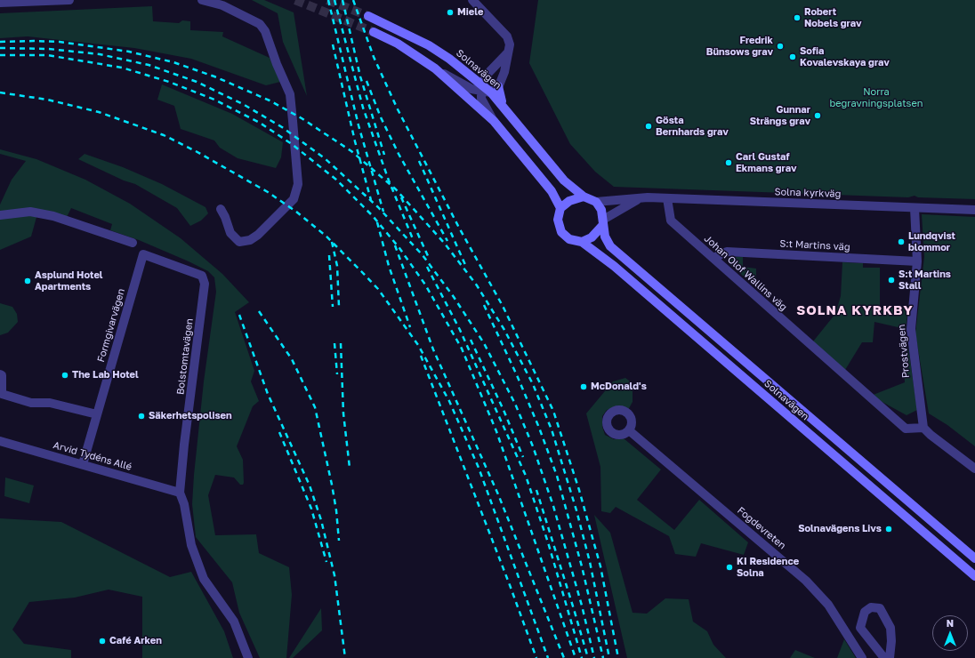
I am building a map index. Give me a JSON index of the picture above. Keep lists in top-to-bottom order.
{
  "streets": {
    "main road": ["Solnavägen"],
    "street": [
      "Solna kyrkväg",
      "S:t Martins väg",
      "Johan Olof Wallins väg",
      "Formgivarvägen",
      "Prostvägen",
      "Bolstomtavägen",
      "Arvid Tydéns Allé",
      "Fogdevreten"
    ]
  },
  "crossings": [
    ["Solnavägen", "Solna kyrkväg"],
    ["Solna kyrkväg", "Johan Olof Wallins väg"],
    ["Solna kyrkväg", "Prostvägen"],
    ["S:t Martins väg", "Johan Olof Wallins väg"],
    ["S:t Martins väg", "Prostvägen"],
    ["Johan Olof Wallins väg", "Prostvägen"],
    ["Formgivarvägen", "Bolstomtavägen"],
    ["Formgivarvägen", "Arvid Tydéns Allé"],
    ["Bolstomtavägen", "Arvid Tydéns Allé"]
  ],
  "districts": ["SOLNA KYRKBY"],
  "parks": ["Norra begravningsplatsen"],
  "places": [
    "Miele",
    "Robert Nobels grav",
    "Fredrik Bünsows grav",
    "Sofia Kovalevskaya grav",
    "Gunnar Strängs grav",
    "Gösta Bernhards grav",
    "Carl Gustaf Ekmans grav",
    "Lundqvist blommor",
    "S:t Martins Stall",
    "Asplund Hotel Apartments",
    "The Lab Hotel",
    "McDonald's",
    "Säkerhetspolisen",
    "Solnavägens Livs",
    "KI Residence Solna",
    "Café Arken"
  ],
  "north": "top"
}
